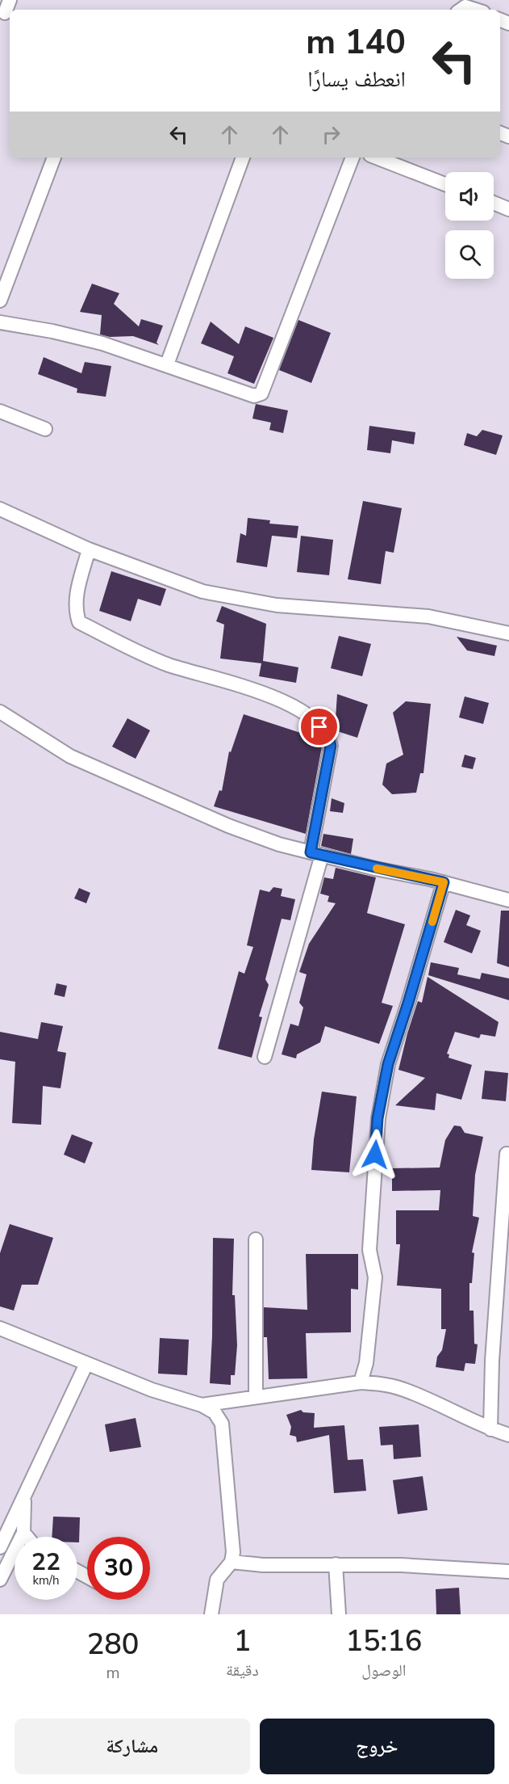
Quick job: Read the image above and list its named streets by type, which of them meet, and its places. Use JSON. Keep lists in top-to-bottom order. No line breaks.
{"page":{"turn":["140 m","انعطف يسارًا"],"speed":"22 km/h","limit":"30","eta":["15:16","الوصول","1","دقيقة","280","m"],"buttons":["خروج","مشاركة"]}}
